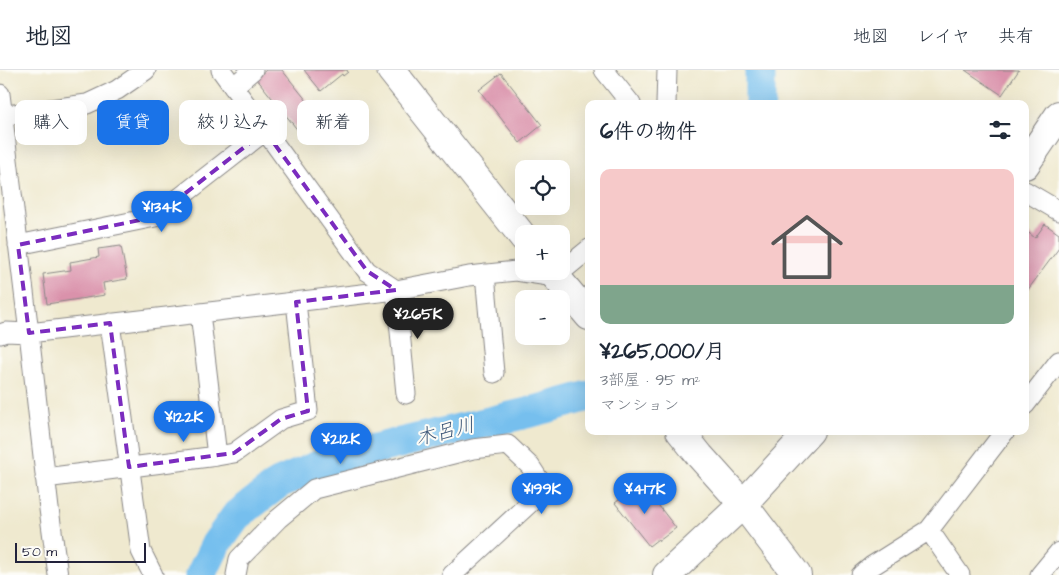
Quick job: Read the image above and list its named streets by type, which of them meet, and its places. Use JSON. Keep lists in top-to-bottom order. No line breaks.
{"water":["木呂川"],"scale_bar":"50 m","page":{"header":"地図","nav":["地図","レイヤ","共有"],"chip":["購入","賃貸","絞り込み","新着"],"heading":"6件の物件","map_buttons":["+","−"],"list":[{"name":"¥265,000/月","note":"3部屋 · 95 m² · マンション"}],"price":["¥134K","¥265K","¥122K","¥212K","¥199K","¥417K"],"scale":"50 m"}}
